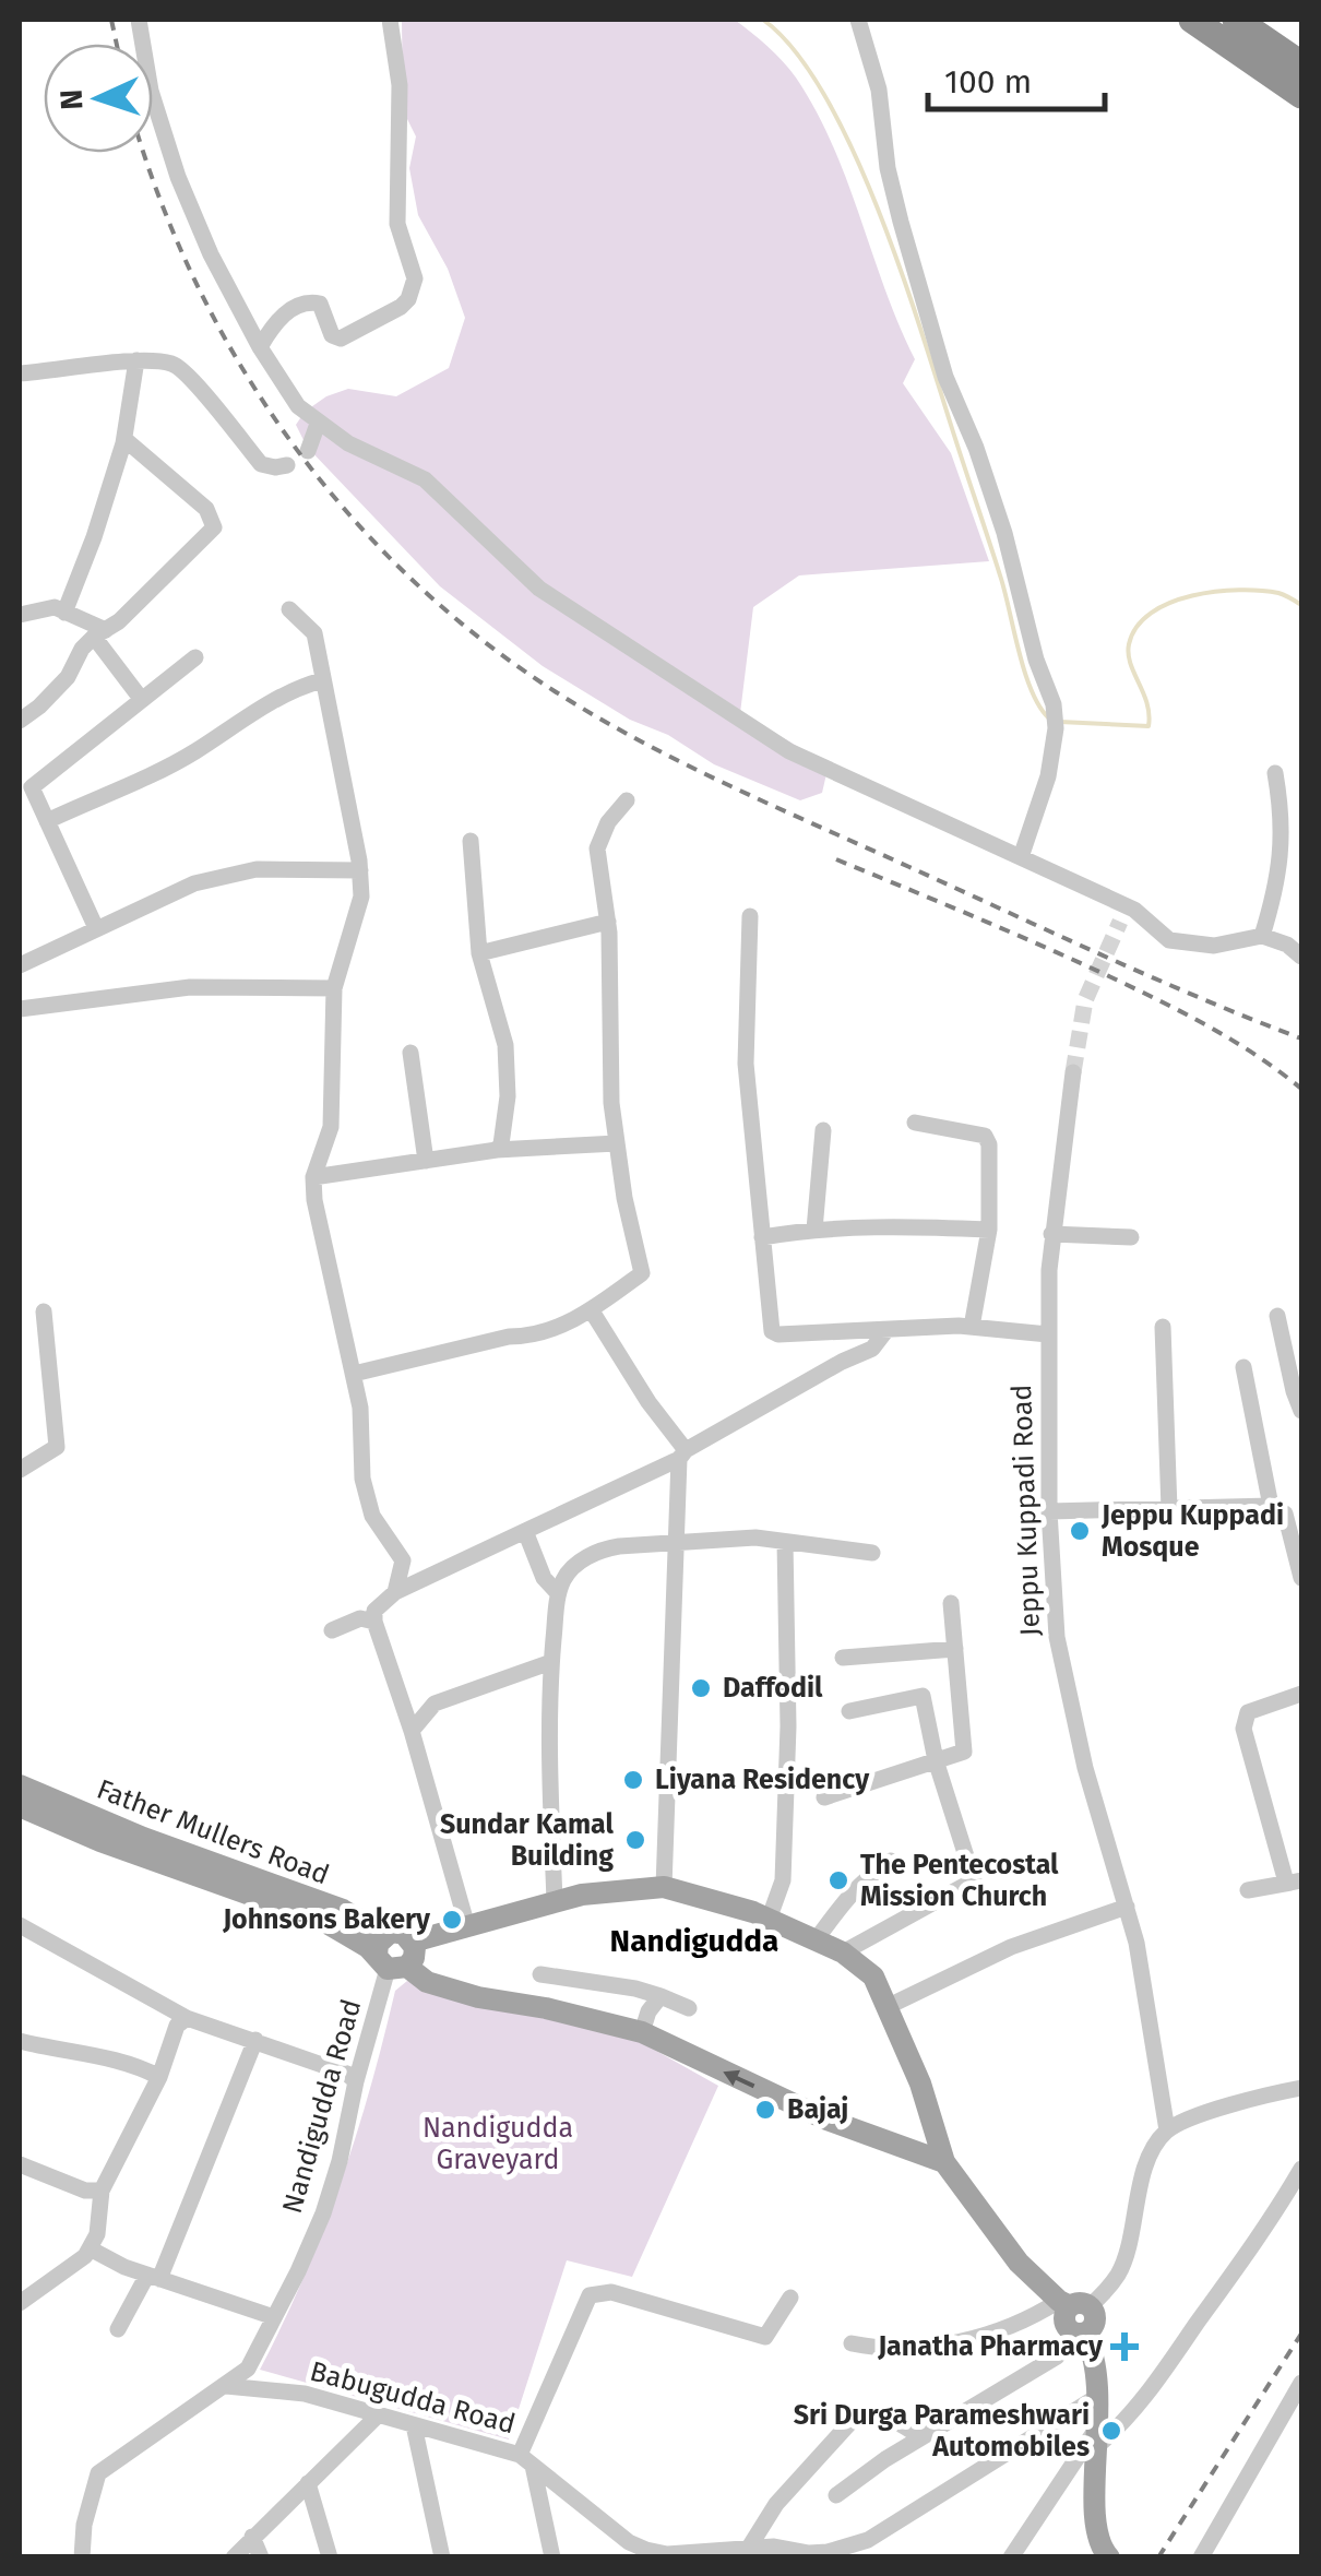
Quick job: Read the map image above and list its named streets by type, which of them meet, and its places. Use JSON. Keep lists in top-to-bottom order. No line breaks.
{"streets":{"main road":["Father Mullers Road"],"street":["Jeppu Kuppadi Road","Nandigudda Road","Babugudda Road"]},"crossings":[["Father Mullers Road","Nandigudda Road"],["Nandigudda Road","Babugudda Road"]],"districts":["Nandigudda"],"parks":["Nandigudda Graveyard"],"places":{"other":["Jeppu Kuppadi Mosque","Daffodil","Liyana Residency","Sundar Kamal Building","The Pentecostal Mission Church","Johnsons Bakery","Bajaj","Sri Durga Parameshwari Automobiles"],"health":["Janatha Pharmacy"]},"scale_bar":"100 m","north":"left"}
